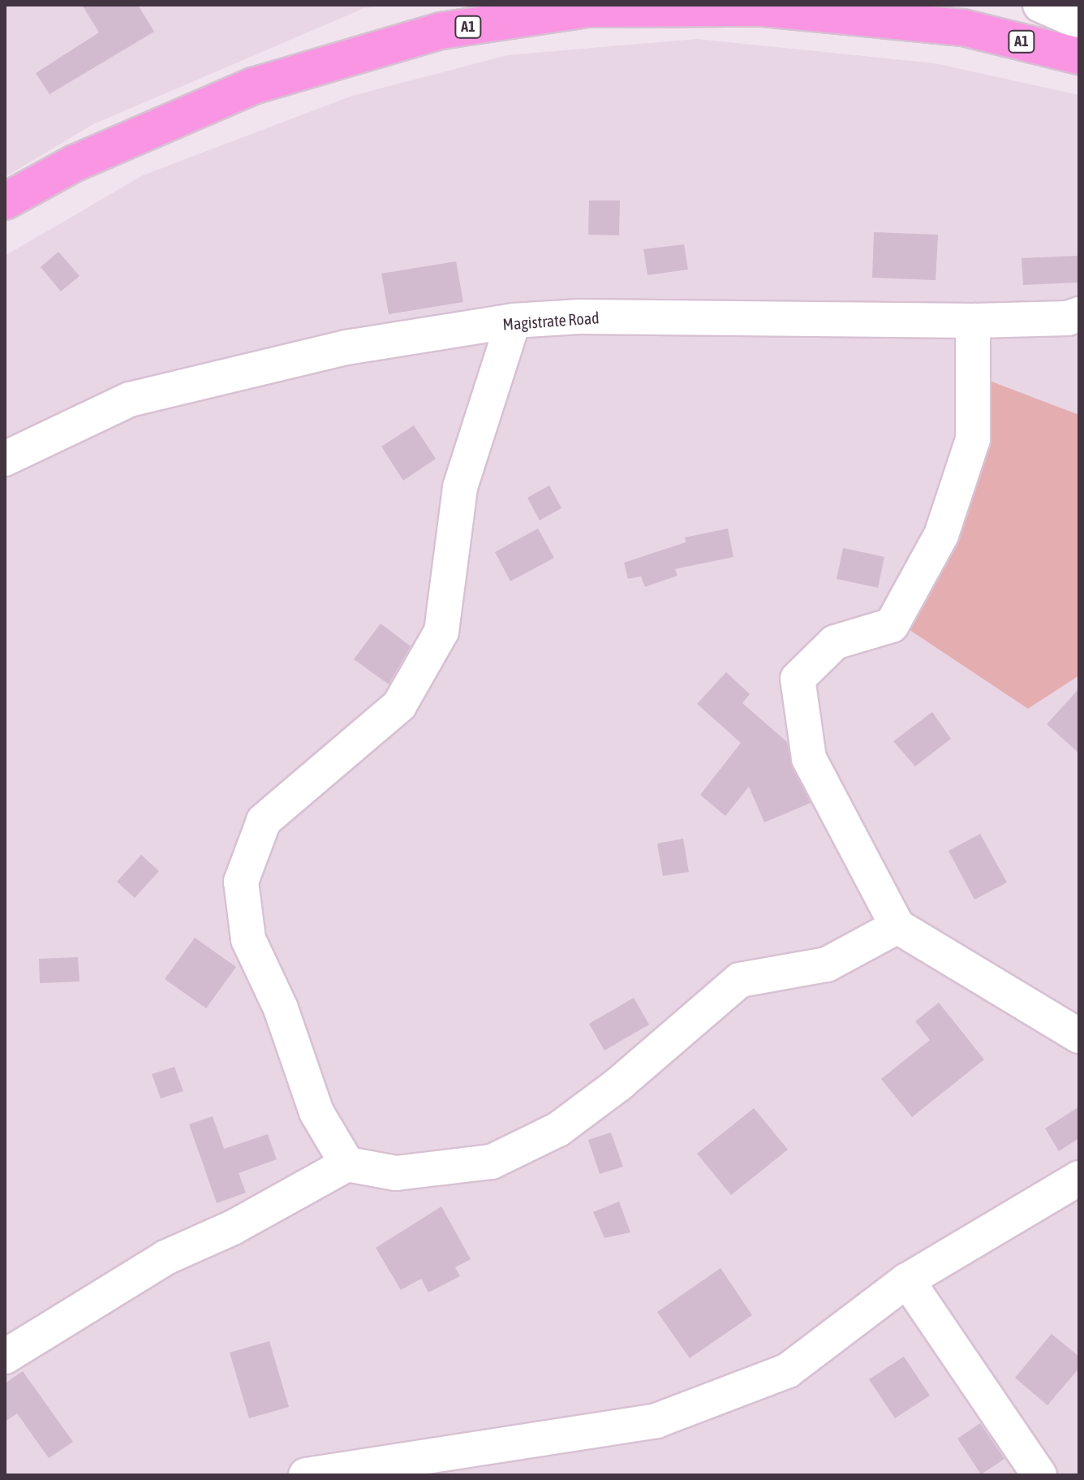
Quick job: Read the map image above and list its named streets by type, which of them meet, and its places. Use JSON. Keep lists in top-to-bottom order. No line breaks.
{"streets":{"main road":["A1"],"street":["Magistrate Road"]}}
